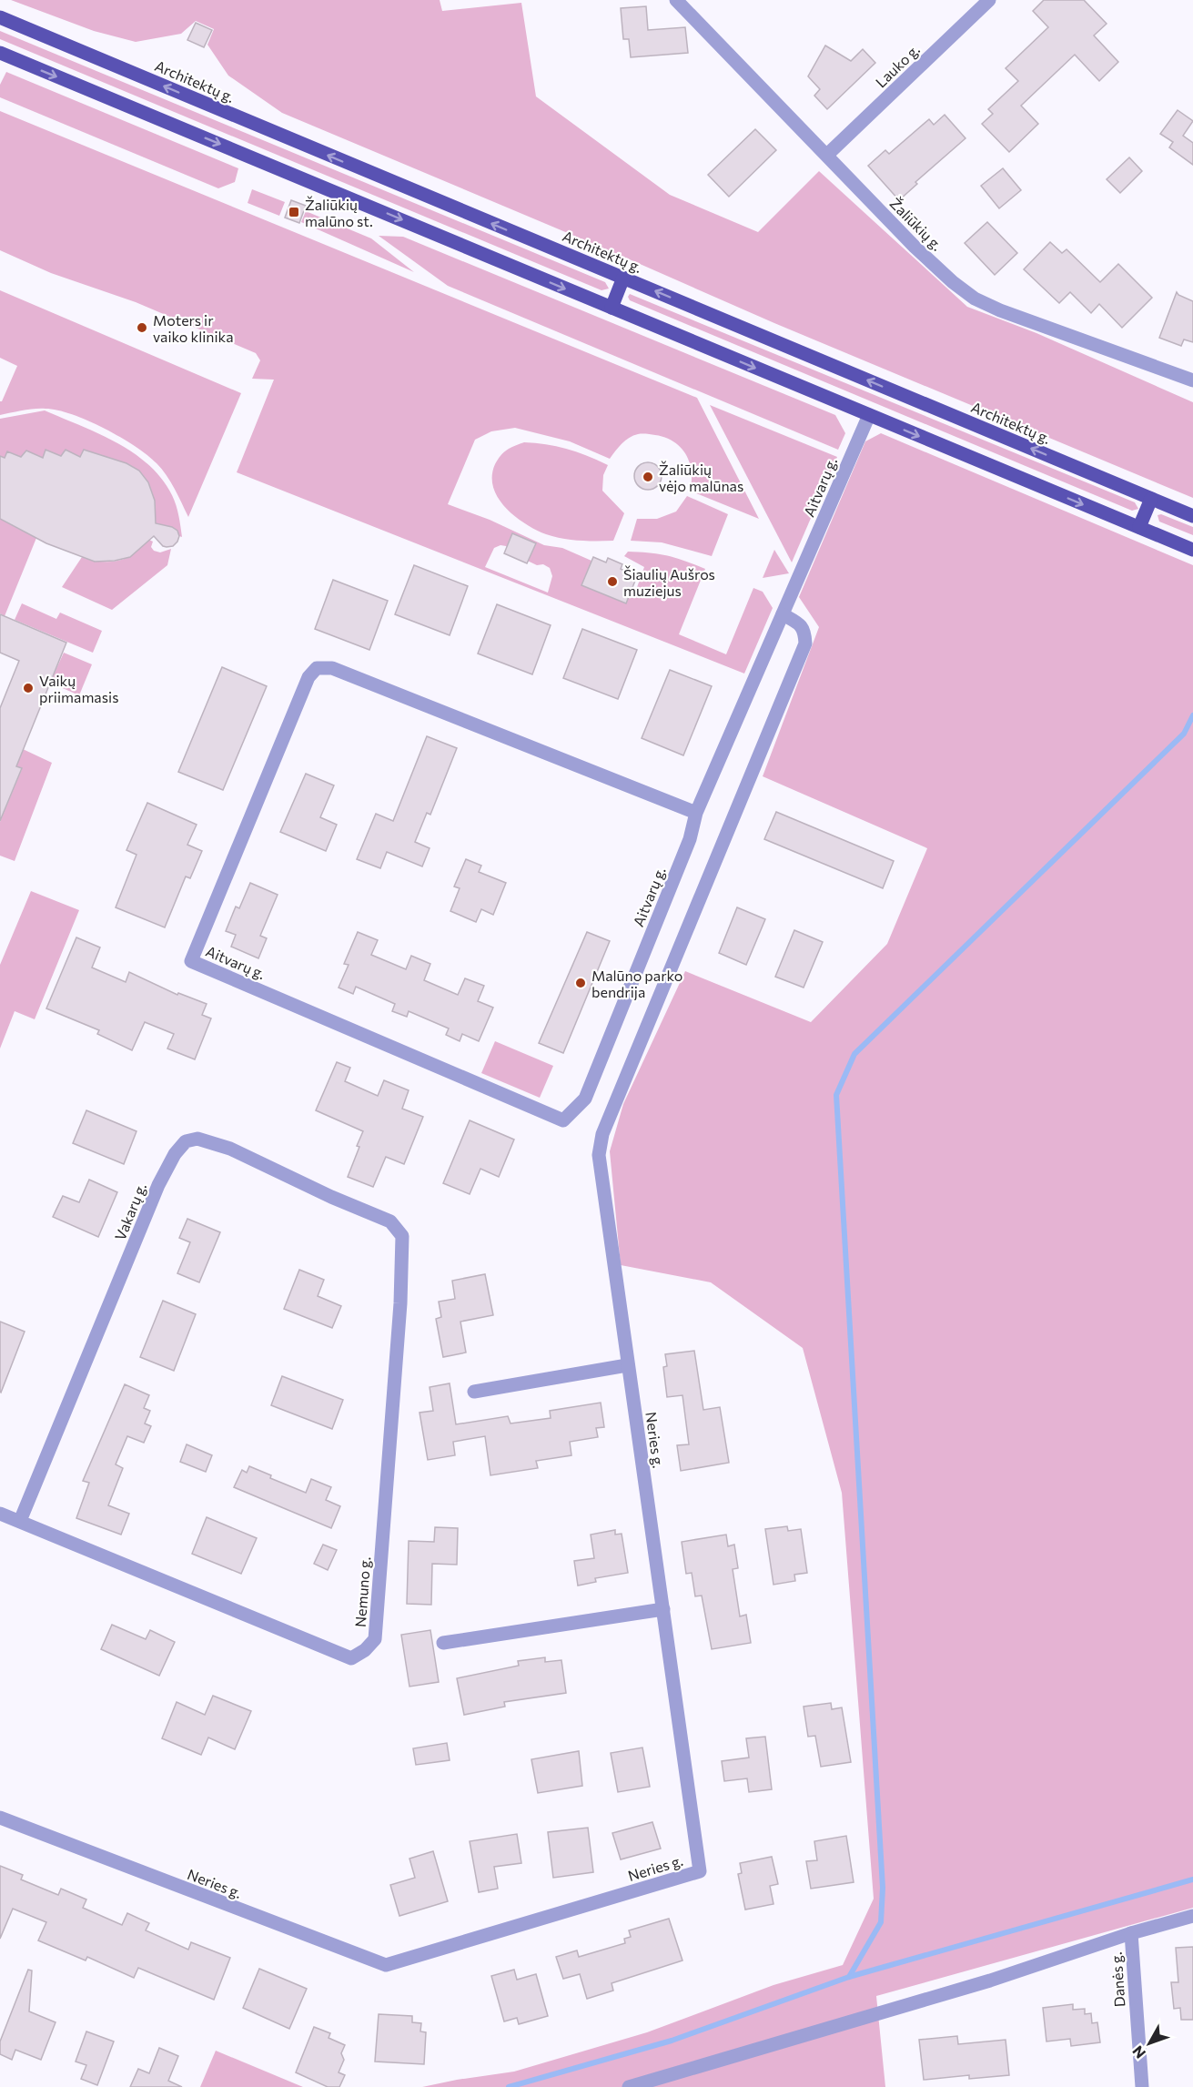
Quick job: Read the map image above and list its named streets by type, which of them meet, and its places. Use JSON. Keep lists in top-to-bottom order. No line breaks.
{"streets":{"main road":["Architektų g."],"street":["Lauko g.","Žaliūkių g.","Aitvarų g.","Vakarų g.","Neries g.","Nemuno g.","Danės g."]},"crossings":[["Lauko g.","Žaliūkių g."],["Aitvarų g.","Neries g."],["Vakarų g.","Nemuno g."]],"places":{"transit":["Žaliūkių malūno st."],"other":["Moters ir vaiko klinika","Žaliūkių vėjo malūnas","Šiaulių Aušros muziejus","Vaikų priimamasis","Malūno parko bendrija"]},"north":"bottom left"}
